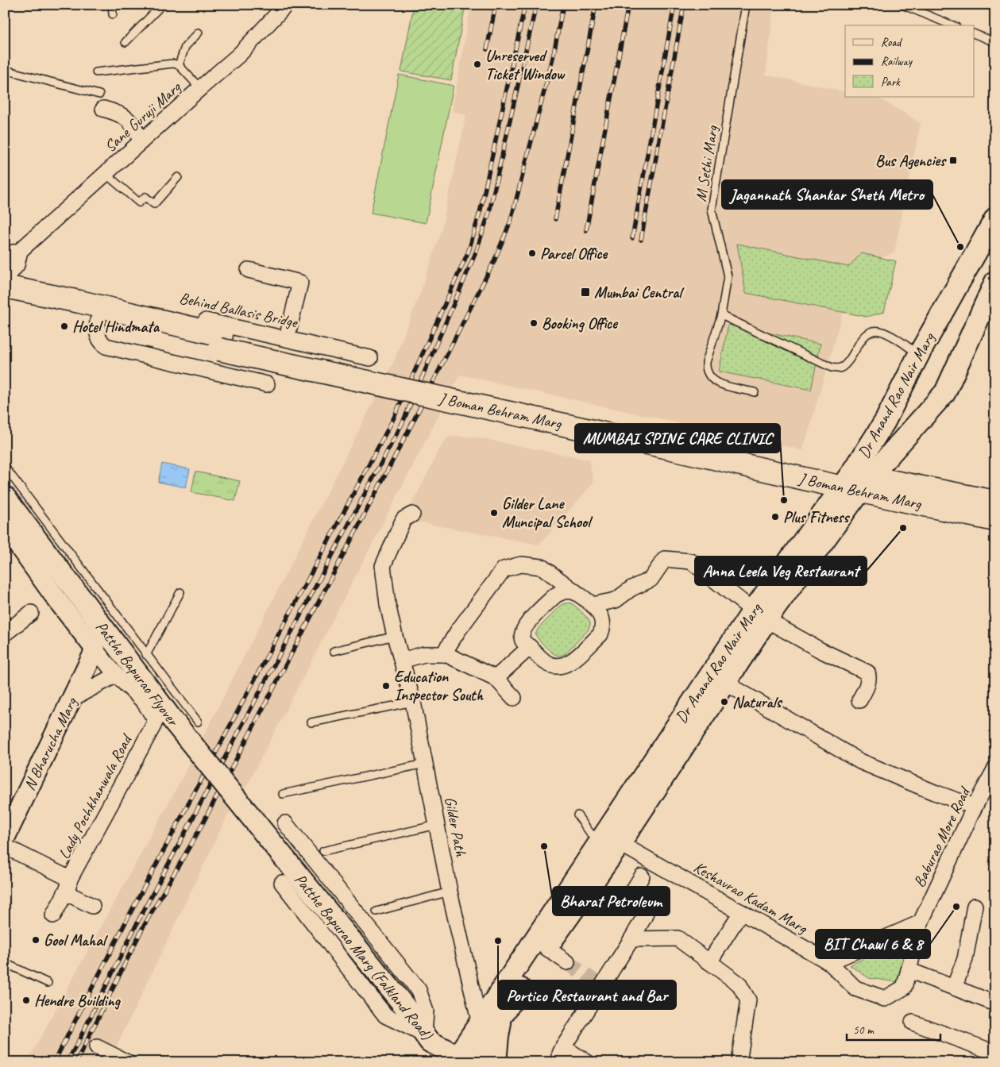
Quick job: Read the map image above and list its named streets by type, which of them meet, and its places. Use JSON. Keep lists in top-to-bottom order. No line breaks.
{"streets":{"main road":["Dr Anand Rao Nair Marg","J Boman Behram Marg","Patthe Bapurao Flyover","Patthe Bapurao Marg (Falkland Road)"],"street":["Sane Guruji Marg","Behind Ballasis Bridge","N Bharucha Marg","Lady Pochkhanwala Road","Gilder Path","Baburao More Road","Keshavrao Kadam Marg"],"lane":["M Sethi Marg"]},"crossings":[["Behind Ballasis Bridge","J Boman Behram Marg"],["Dr Anand Rao Nair Marg","J Boman Behram Marg"],["Dr Anand Rao Nair Marg","Gilder Path"],["Dr Anand Rao Nair Marg","Keshavrao Kadam Marg"],["Dr Anand Rao Nair Marg","Patthe Bapurao Marg (Falkland Road)"],["Patthe Bapurao Flyover","Patthe Bapurao Marg (Falkland Road)"],["N Bharucha Marg","Lady Pochkhanwala Road"],["Baburao More Road","Keshavrao Kadam Marg"]],"places":{"other":["Unreserved Ticket Window","Jagannath Shankar Sheth Metro","Parcel Office","Booking Office","Hotel Hindmata","MUMBAI SPINE CARE CLINIC","Gilder Lane Muncipal School","Plus Fitness","Anna Leela Veg Restaurant","Education Inspector South","Naturals","Bharat Petroleum","BIT Chawl 6 & 8","Gool Mahal","Portico Restaurant and Bar","Hendre Building"],"transit":["Bus Agencies","Mumbai Central"]},"legend":["Road","Railway","Park"],"scale_bar":"50 m"}
